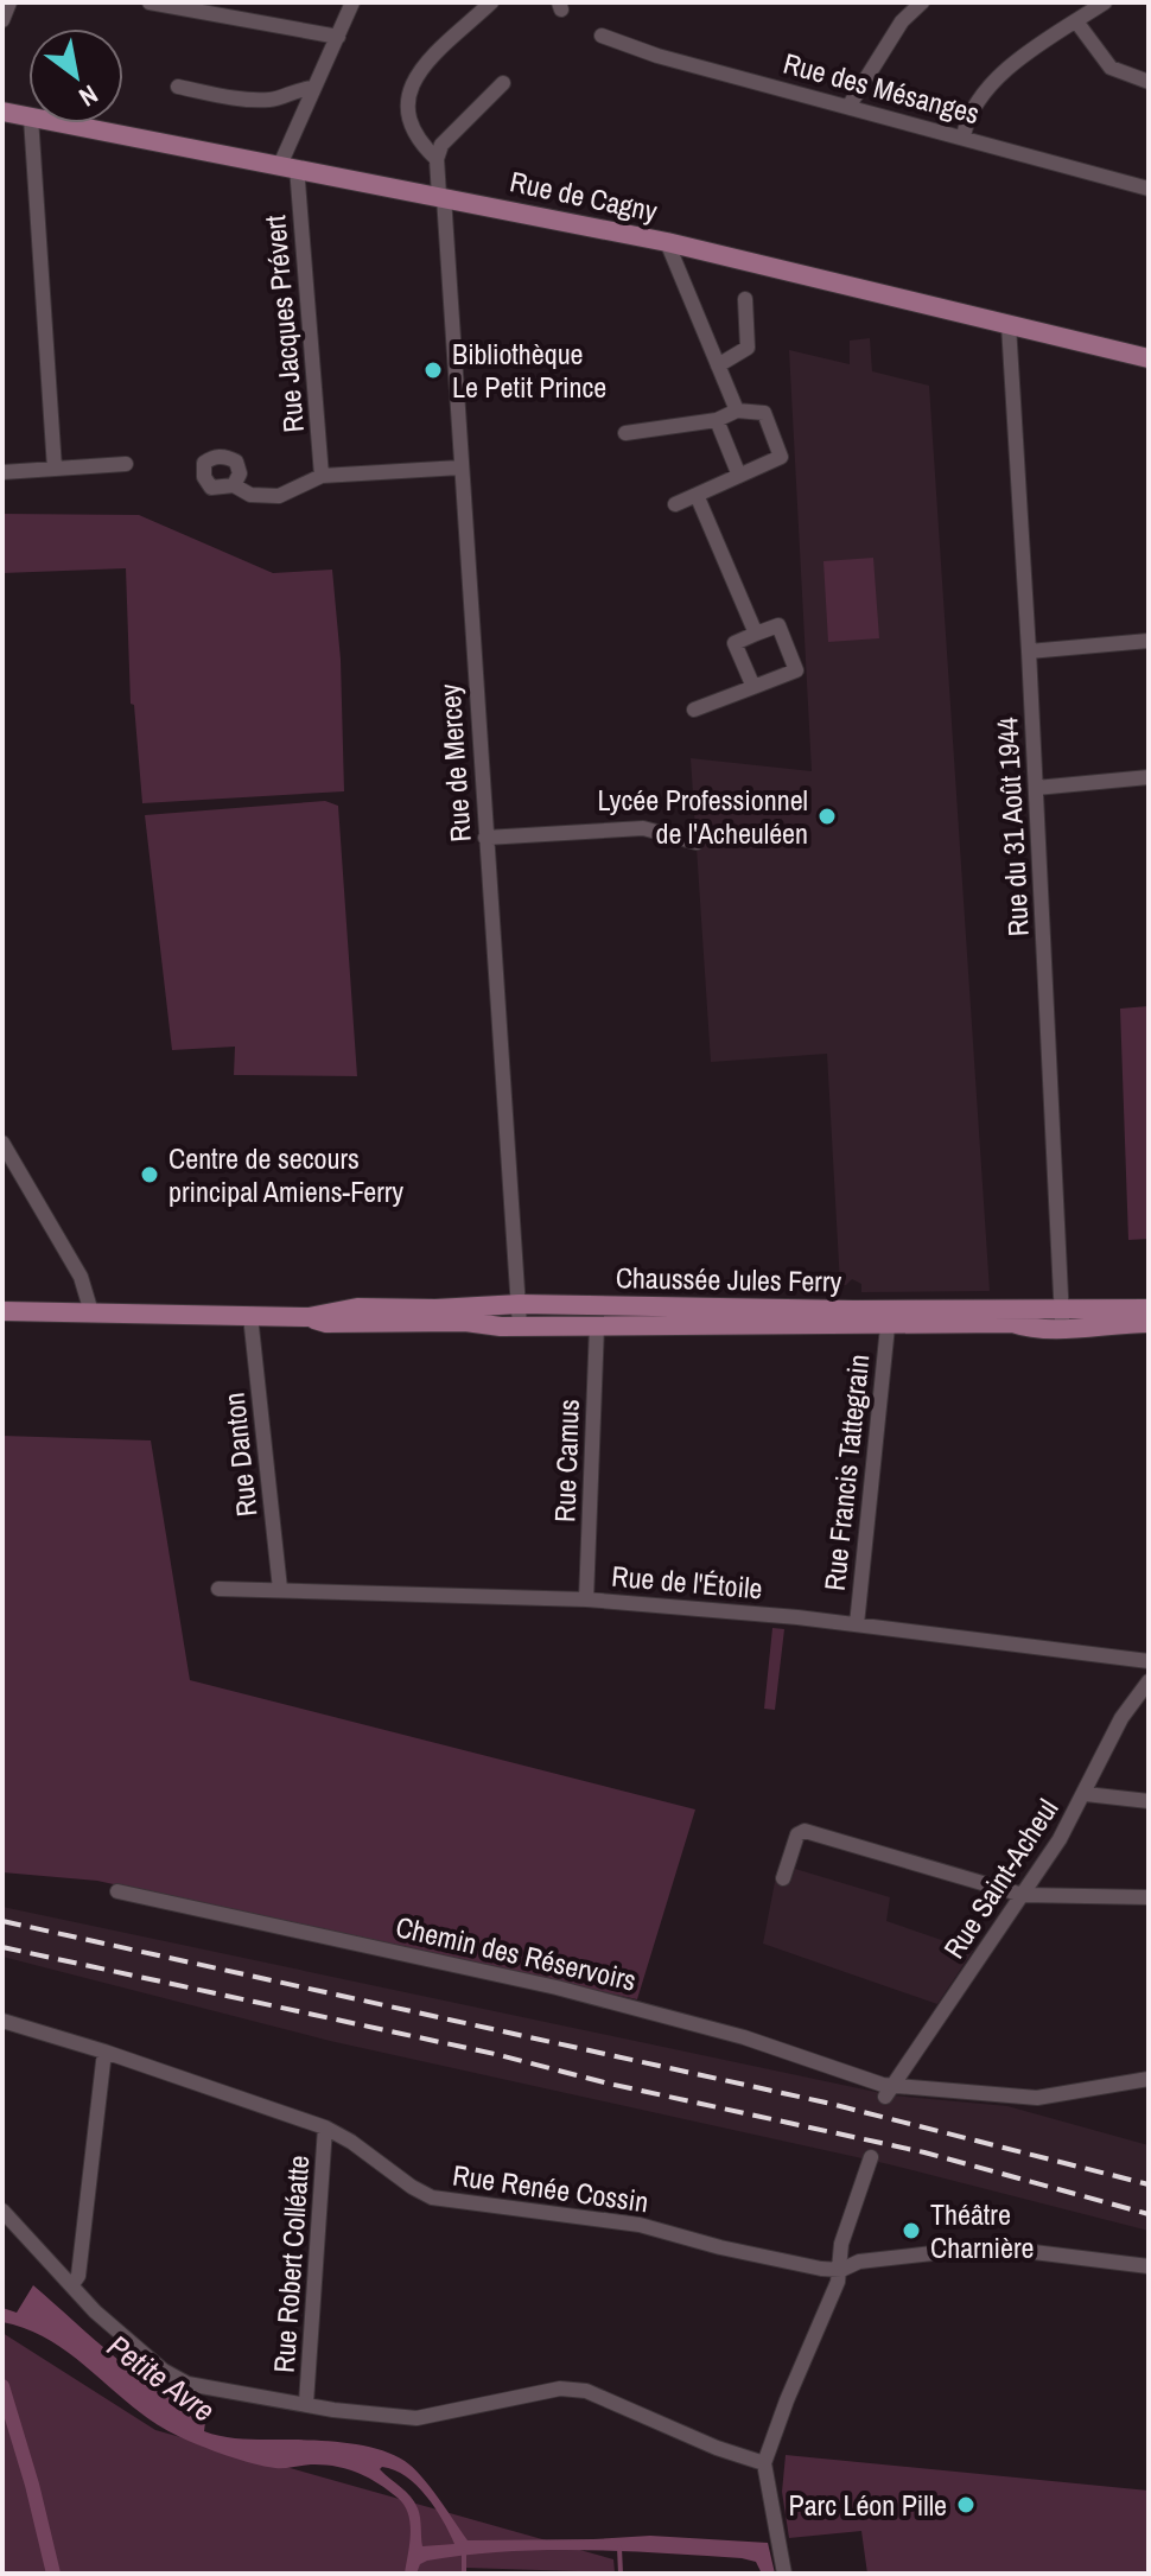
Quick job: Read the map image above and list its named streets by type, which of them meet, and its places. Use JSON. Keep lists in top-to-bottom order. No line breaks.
{"streets":{"main road":["Rue de Cagny","Chaussée Jules Ferry"],"street":["Rue des Mésanges","Rue Jacques Prévert","Rue de Mercey","Rue du 31 Août 1944","Rue Danton","Rue Camus","Rue Francis Tattegrain","Rue de l'Étoile","Rue Saint-Acheul","Chemin des Réservoirs","Rue Renée Cossin","Rue Robert Colléatte"]},"crossings":[["Rue de Cagny","Rue Jacques Prévert"],["Rue de Cagny","Rue de Mercey"],["Rue de Cagny","Rue du 31 Août 1944"],["Rue de Mercey","Chaussée Jules Ferry"],["Rue du 31 Août 1944","Chaussée Jules Ferry"],["Chaussée Jules Ferry","Rue Danton"],["Chaussée Jules Ferry","Rue Camus"],["Chaussée Jules Ferry","Rue Francis Tattegrain"],["Rue Danton","Rue de l'Étoile"],["Rue Camus","Rue de l'Étoile"],["Rue Francis Tattegrain","Rue de l'Étoile"],["Rue Saint-Acheul","Chemin des Réservoirs"],["Rue Renée Cossin","Rue Robert Colléatte"]],"water":["Petite Avre"],"places":["Bibliothèque Le Petit Prince","Lycée Professionnel de l'Acheuléen","Centre de secours principal Amiens-Ferry","Théâtre Charnière","Parc Léon Pille"],"north":"bottom right"}
